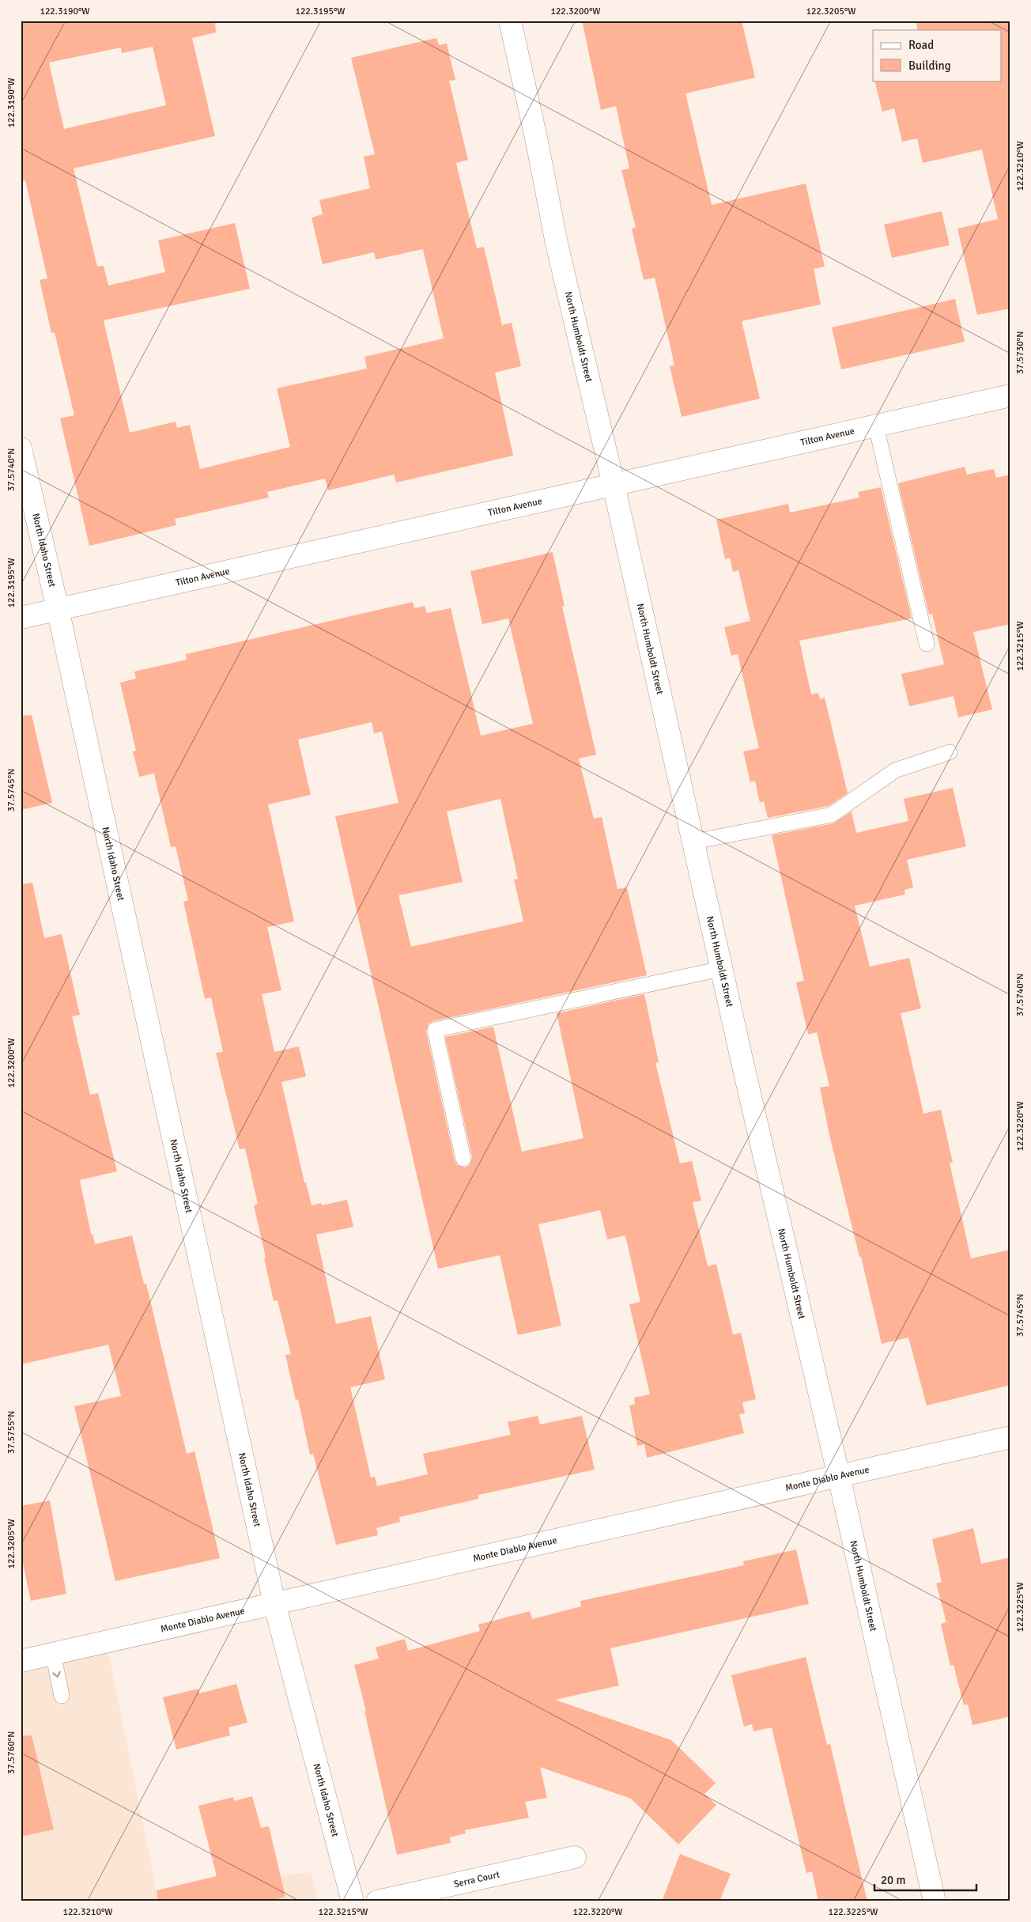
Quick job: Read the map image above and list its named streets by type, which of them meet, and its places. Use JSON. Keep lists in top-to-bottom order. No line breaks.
{"streets":{"street":["North Humboldt Street","Tilton Avenue","North Idaho Street","Monte Diablo Avenue","Serra Court"]},"crossings":[["North Humboldt Street","Tilton Avenue"],["North Humboldt Street","Monte Diablo Avenue"],["Tilton Avenue","North Idaho Street"],["North Idaho Street","Monte Diablo Avenue"]],"legend":["Road","Building"],"scale_bar":"20 m","coordinates":["122.3190°W","122.3195°W","122.3200°W","122.3205°W","122.3210°W","37.5730°N","37.5740°N","122.3215°W","37.5745°N","122.3220°W","37.5755°N","122.3225°W","37.5760°N"]}
